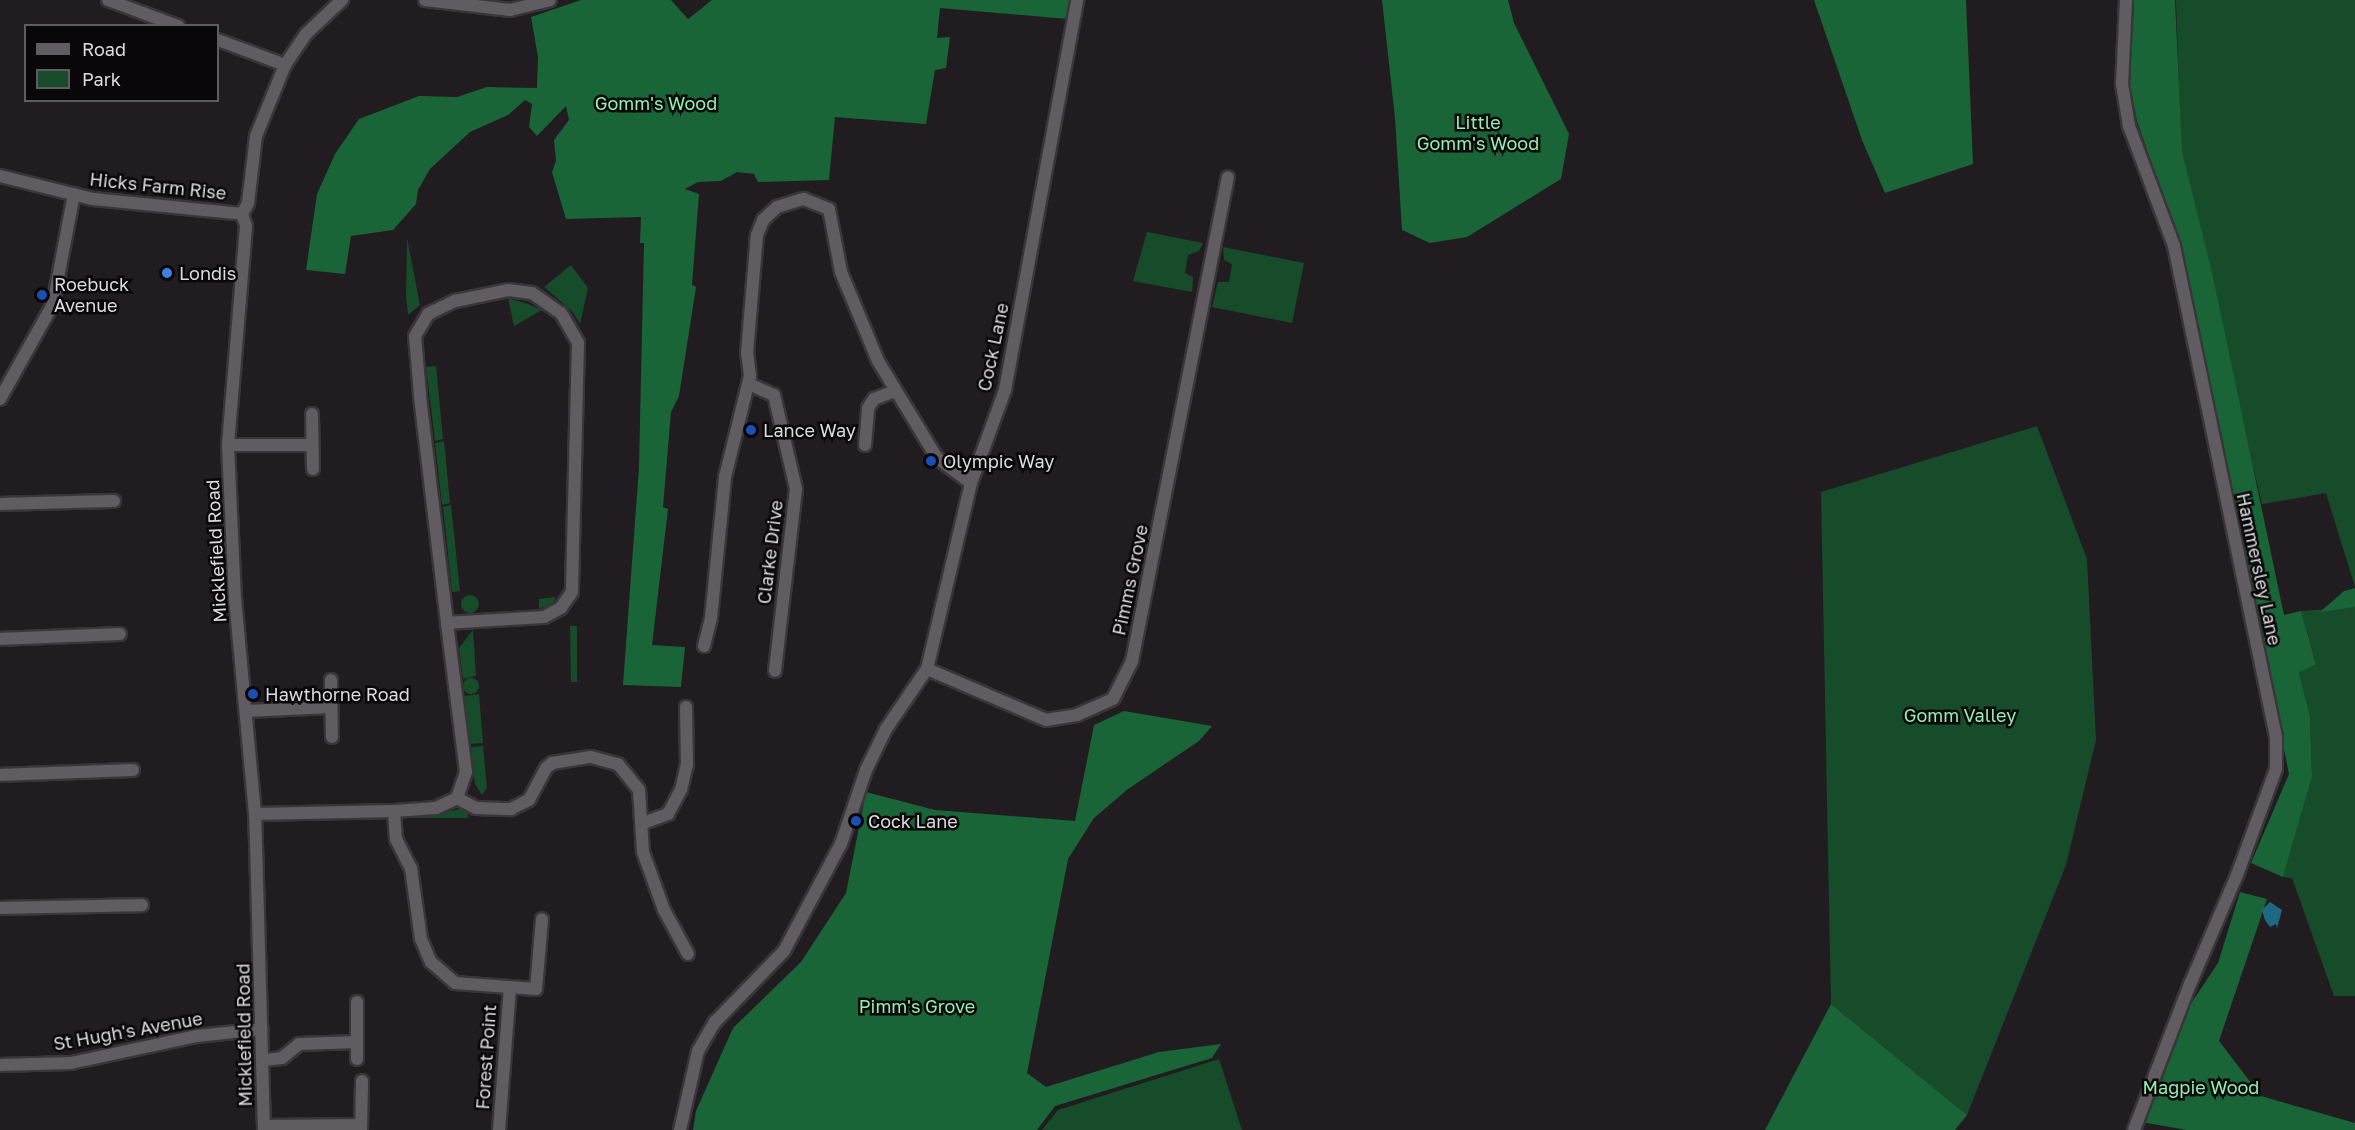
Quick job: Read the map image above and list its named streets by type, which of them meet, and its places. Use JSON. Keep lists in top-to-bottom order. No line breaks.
{"streets":{"street":["Hicks Farm Rise","Cock Lane","Micklefield Road","Clarke Drive","Hammersley Lane","Pimms Grove","St Hugh's Avenue","Forest Point"]},"crossings":[["Hicks Farm Rise","Micklefield Road"],["Cock Lane","Pimms Grove"],["Micklefield Road","St Hugh's Avenue"]],"parks":["Gomm's Wood","Little Gomm's Wood","Gomm Valley","Pimm's Grove","Magpie Wood"],"places":["Londis","Roebuck Avenue","Lance Way","Olympic Way","Hawthorne Road","Cock Lane"],"legend":["Road","Park"]}
